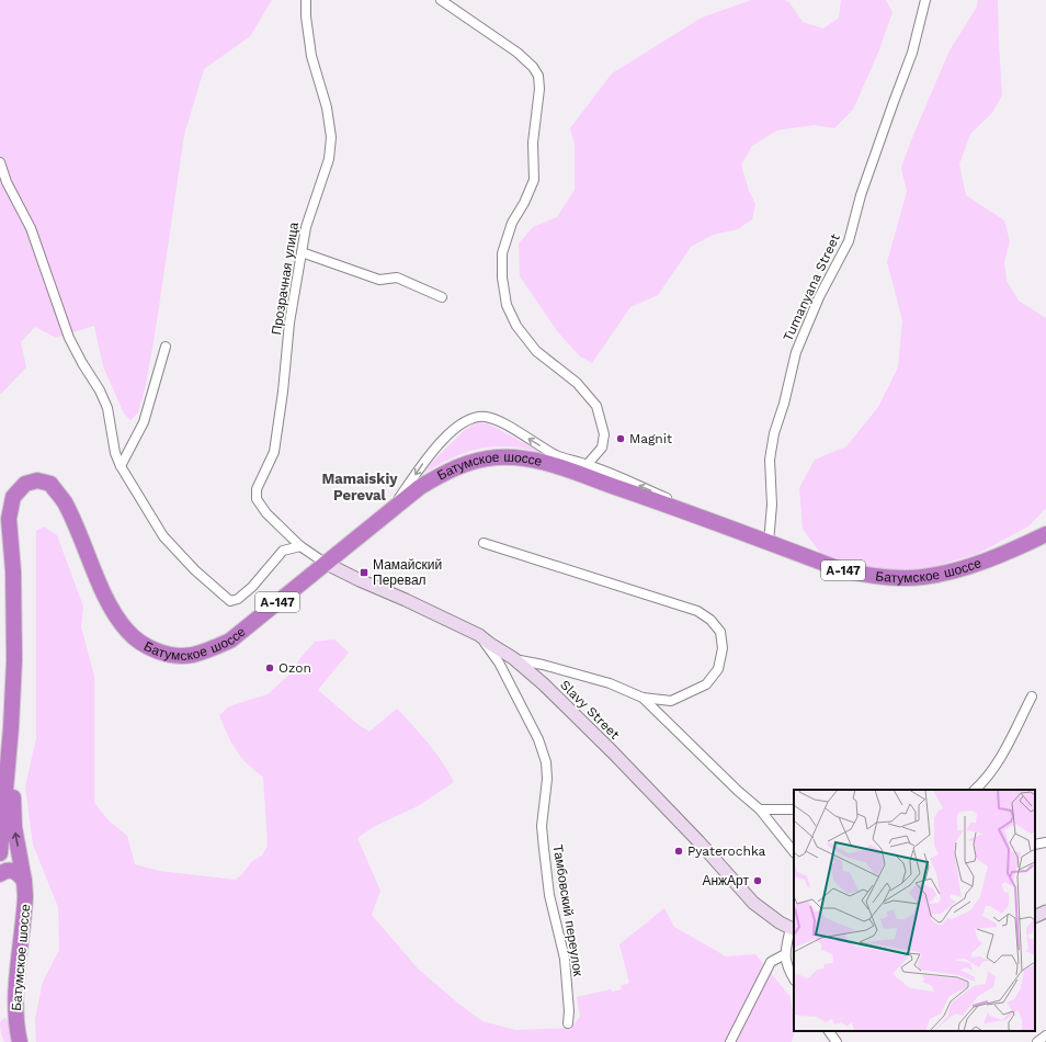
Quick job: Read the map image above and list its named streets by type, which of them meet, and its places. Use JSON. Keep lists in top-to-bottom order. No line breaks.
{"streets":{"highway":["Батумское шоссе","А-147"],"street":["Прозрачная улица","Tumanyana Street","Slavy Street","Тамбовский переулок"]},"crossings":[["Прозрачная улица","Батумское шоссе"],["Прозрачная улица","Slavy Street"],["Tumanyana Street","Батумское шоссе"],["Батумское шоссе","А-147"],["Батумское шоссе","Slavy Street"],["Slavy Street","Тамбовский переулок"]],"districts":["Mamaiskiy Pereval"],"places":{"other":["Magnit","Ozon","Pyaterochka","АнжАрт"],"transit":["Мамайский Перевал"]}}
